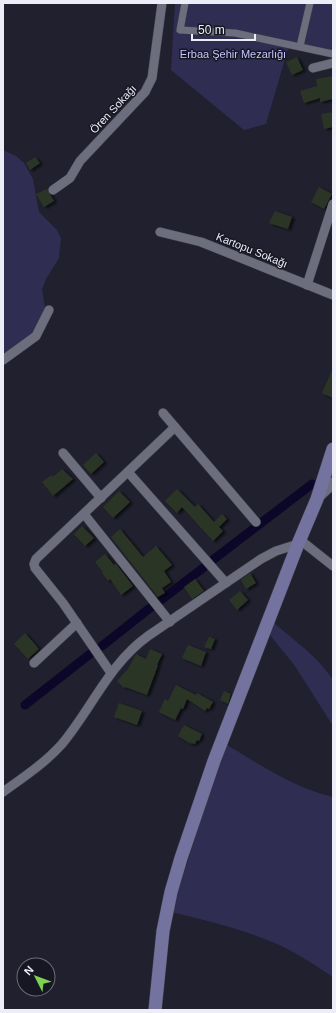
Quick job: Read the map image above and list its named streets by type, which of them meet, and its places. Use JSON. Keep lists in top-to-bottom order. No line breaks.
{"streets":{"street":["Ören Sokağı","Kartopu Sokağı"]},"parks":["Erbaa Şehir Mezarlığı"],"scale_bar":"50 m","north":"top left"}
